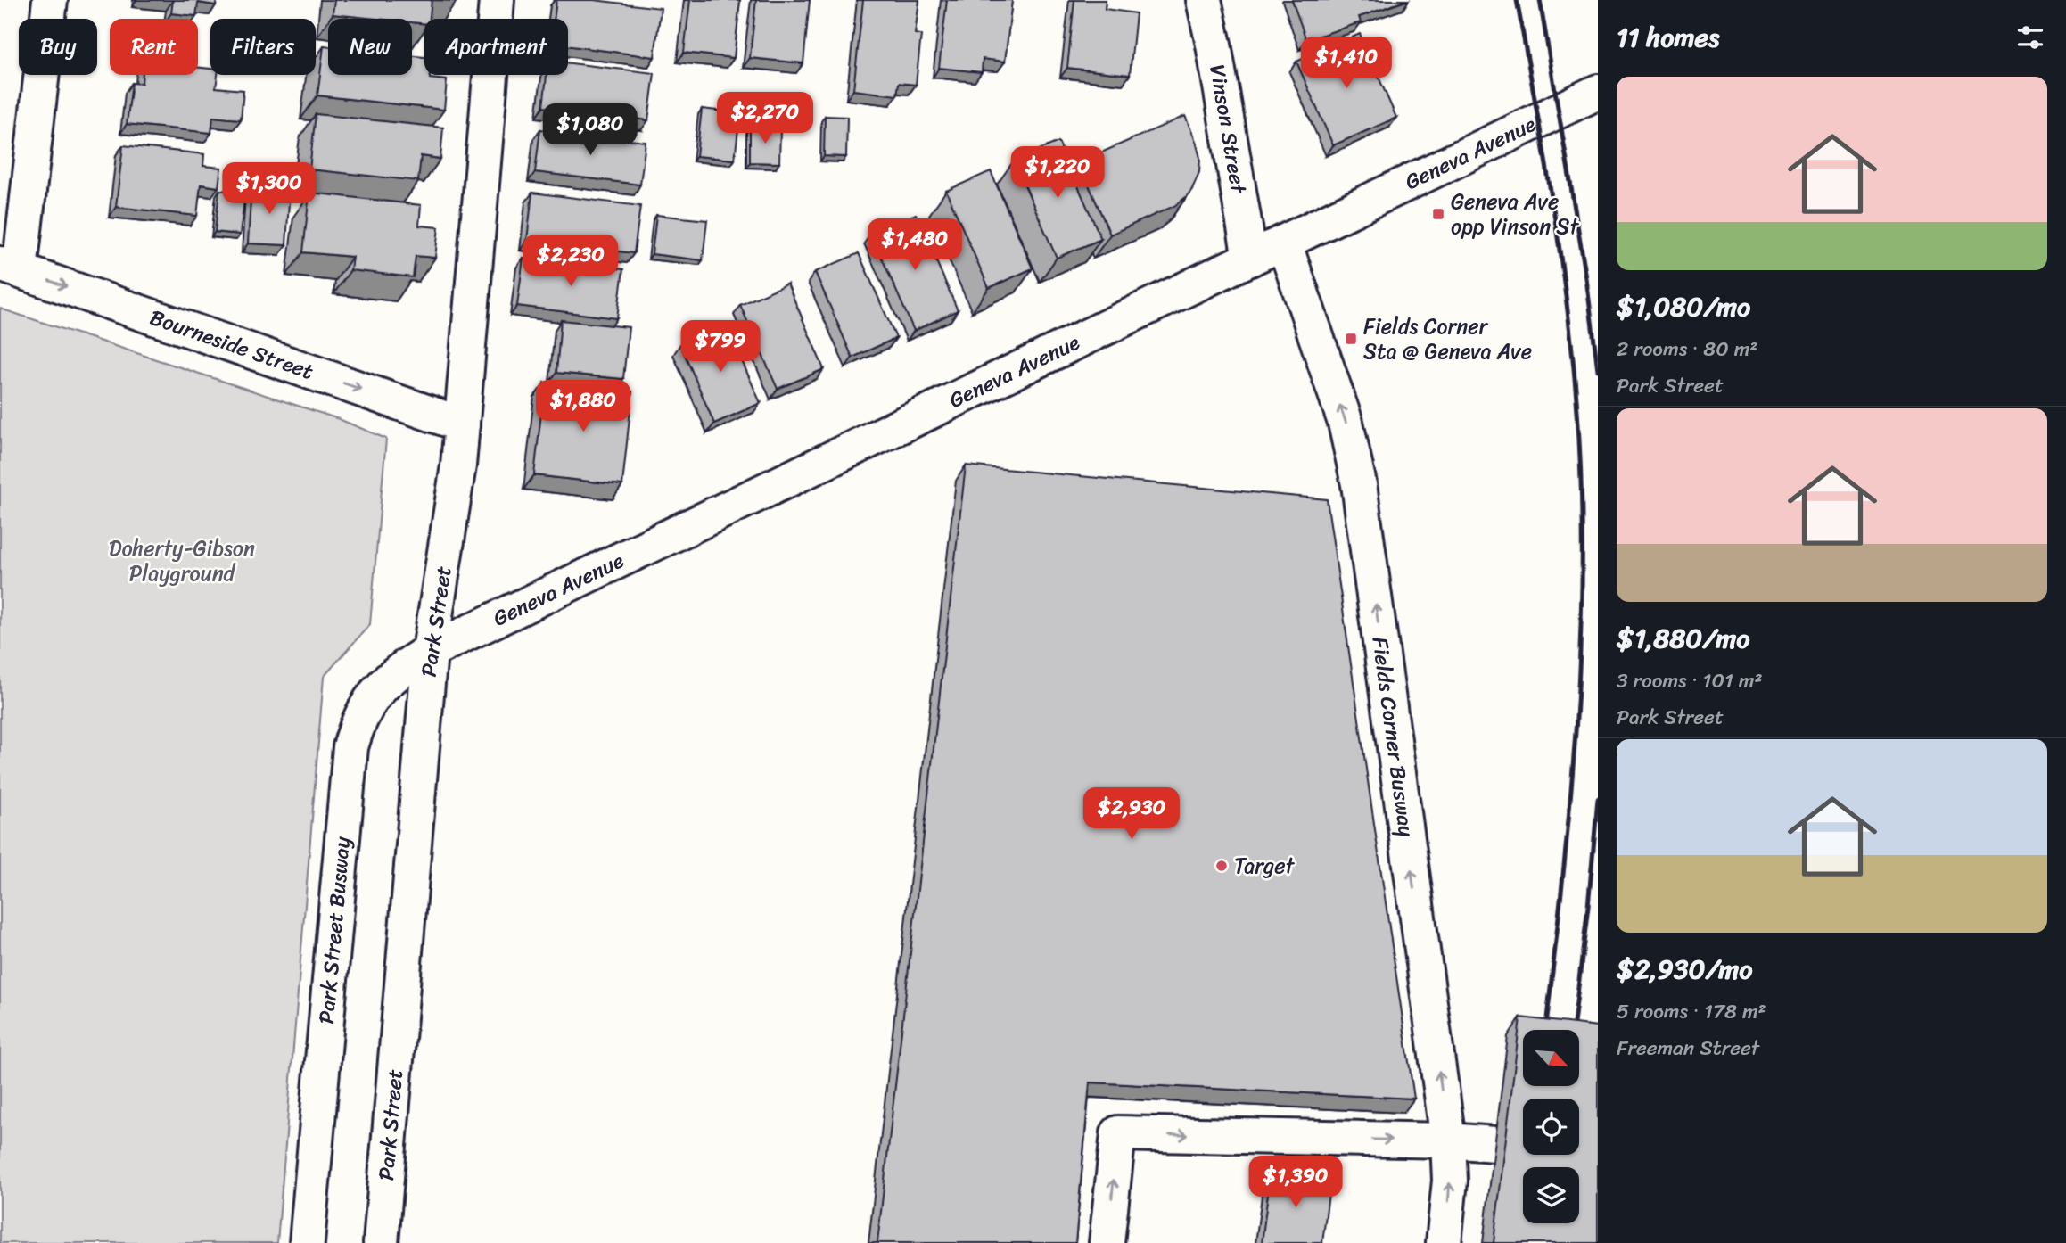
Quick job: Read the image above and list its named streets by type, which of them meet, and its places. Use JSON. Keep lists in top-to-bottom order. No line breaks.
{"streets":{"street":["Vinson Street","Geneva Avenue","Bourneside Street","Park Street","Fields Corner Busway","Park Street Busway"]},"crossings":[["Vinson Street","Geneva Avenue"],["Geneva Avenue","Park Street"],["Geneva Avenue","Fields Corner Busway"],["Geneva Avenue","Park Street Busway"],["Bourneside Street","Park Street"],["Park Street","Park Street Busway"]],"one_way":["Bourneside Street","Fields Corner Busway"],"parks":["Doherty-Gibson Playground"],"places":{"transit":["Geneva Ave opp Vinson St","Fields Corner Sta @ Geneva Ave"],"other":["Target"]},"north":"bottom right","page":{"heading":"11 homes","chip":["Buy","Rent","Filters","New","Apartment"],"price":["$1,410","$2,270","$1,080","$1,220","$1,300","$1,480","$2,230","$799","$1,880","$2,930","$1,390"],"list":[{"name":"$1,080/mo","note":"2 rooms · 80 m² · Park Street"},{"name":"$1,880/mo","note":"3 rooms · 101 m² · Park Street"},{"name":"$2,930/mo","note":"5 rooms · 178 m² · Freeman Street"}]}}
